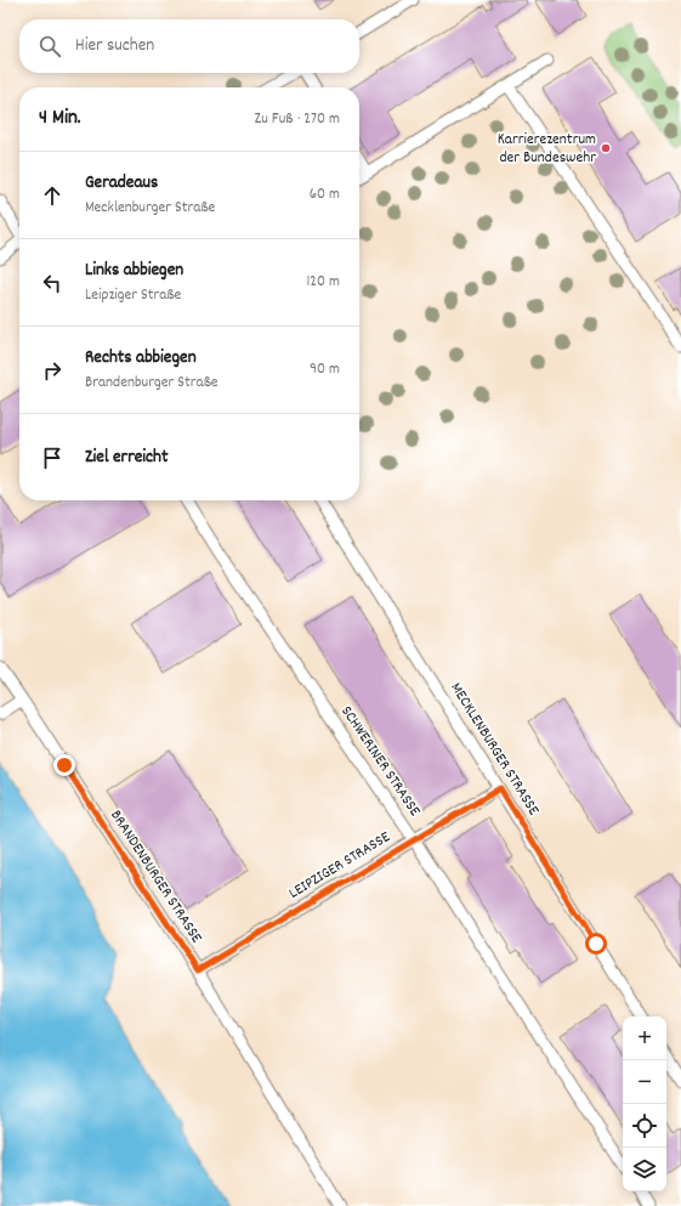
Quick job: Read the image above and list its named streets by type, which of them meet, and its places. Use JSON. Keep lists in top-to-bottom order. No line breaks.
{"streets":{"lane":["MECKLENBURGER STRASSE","SCHWERINER STRASSE","LEIPZIGER STRASSE","BRANDENBURGER STRASSE"]},"crossings":[["MECKLENBURGER STRASSE","LEIPZIGER STRASSE"],["SCHWERINER STRASSE","LEIPZIGER STRASSE"],["LEIPZIGER STRASSE","BRANDENBURGER STRASSE"]],"places":["Karrierezentrum der Bundeswehr"],"page":{"search":"Hier suchen","heading":["4 Min.","Zu Fuß · 270 m"],"list":[["Geradeaus","Mecklenburger Straße","60 m"],["Links abbiegen","Leipziger Straße","120 m"],["Rechts abbiegen","Brandenburger Straße","90 m"],"Ziel erreicht"],"map_buttons":["+","−"]}}
